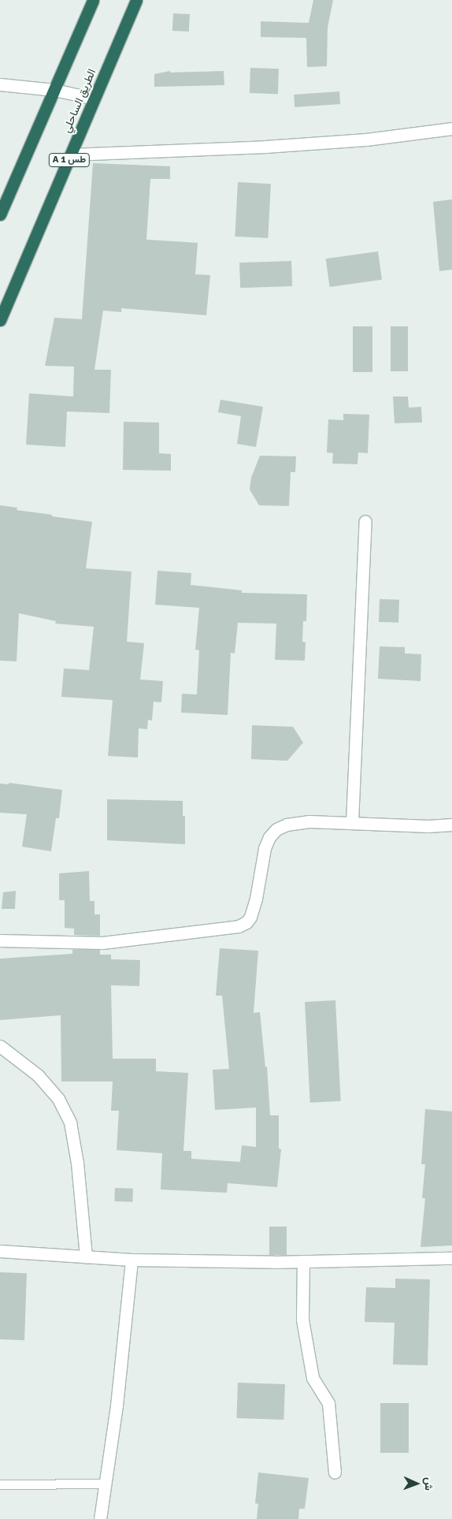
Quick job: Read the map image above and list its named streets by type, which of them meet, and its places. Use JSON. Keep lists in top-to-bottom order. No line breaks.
{"streets":{"highway":["الطريق الساحلي","A 1 طس"]},"north":"right"}
